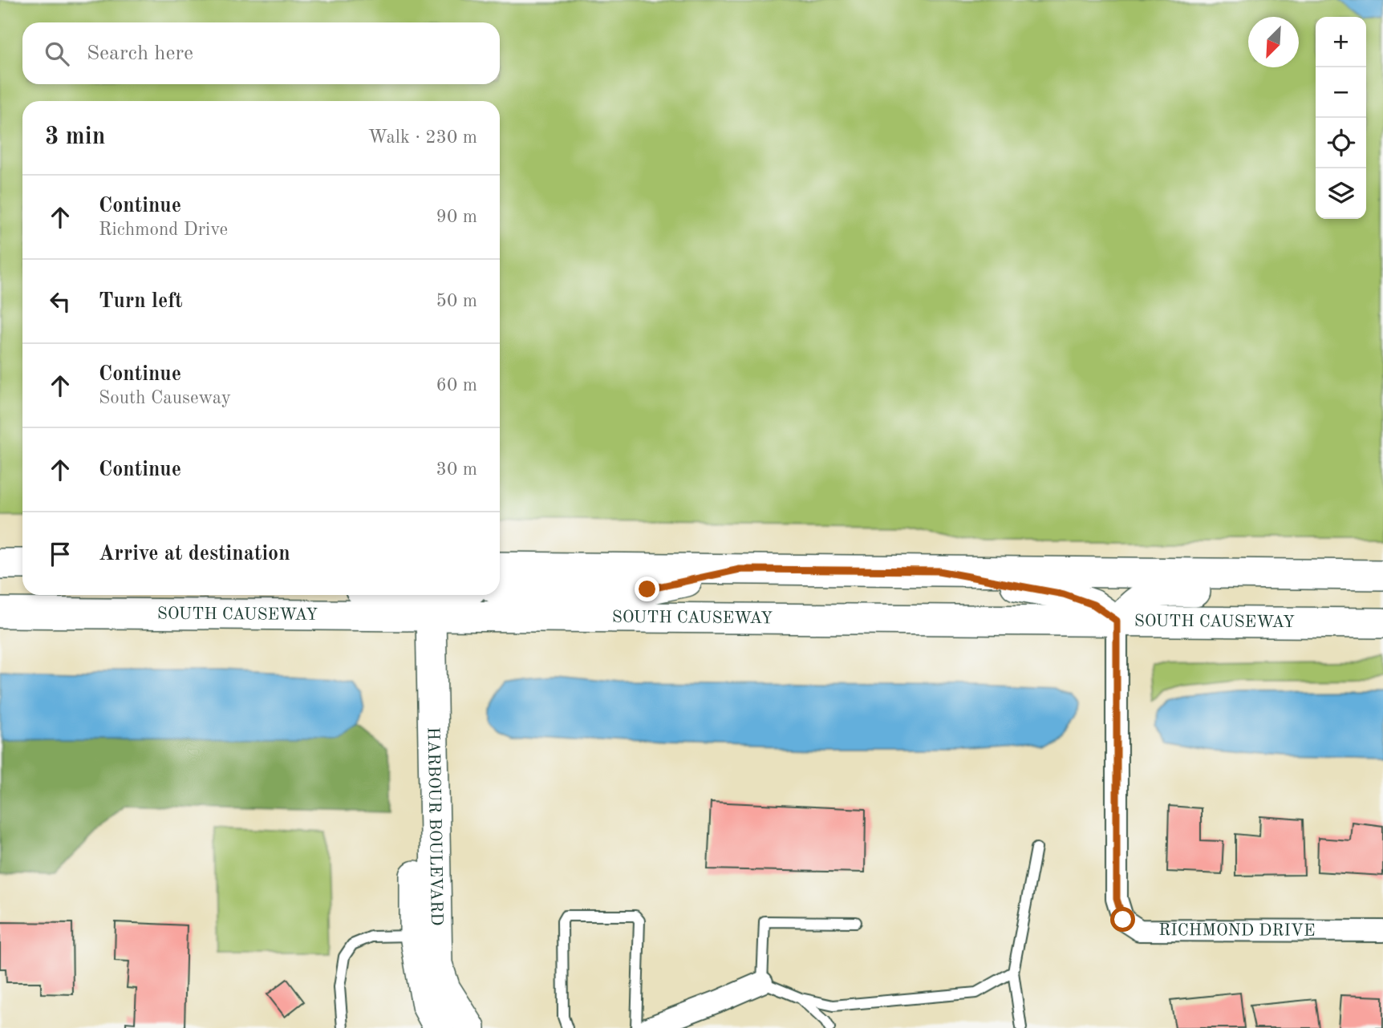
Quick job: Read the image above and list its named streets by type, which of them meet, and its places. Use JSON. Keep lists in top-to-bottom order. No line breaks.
{"streets":{"main road":["SOUTH CAUSEWAY","HARBOUR BOULEVARD"],"street":["RICHMOND DRIVE"]},"crossings":[["SOUTH CAUSEWAY","HARBOUR BOULEVARD"],["SOUTH CAUSEWAY","RICHMOND DRIVE"]],"north":"bottom left","page":{"map_buttons":["+","−"],"search":"Search here","heading":["3 min","Walk · 230 m"],"list":[["Continue","Richmond Drive","90 m"],["Turn left","50 m"],["Continue","South Causeway","60 m"],["Continue","30 m"],"Arrive at destination"]}}
